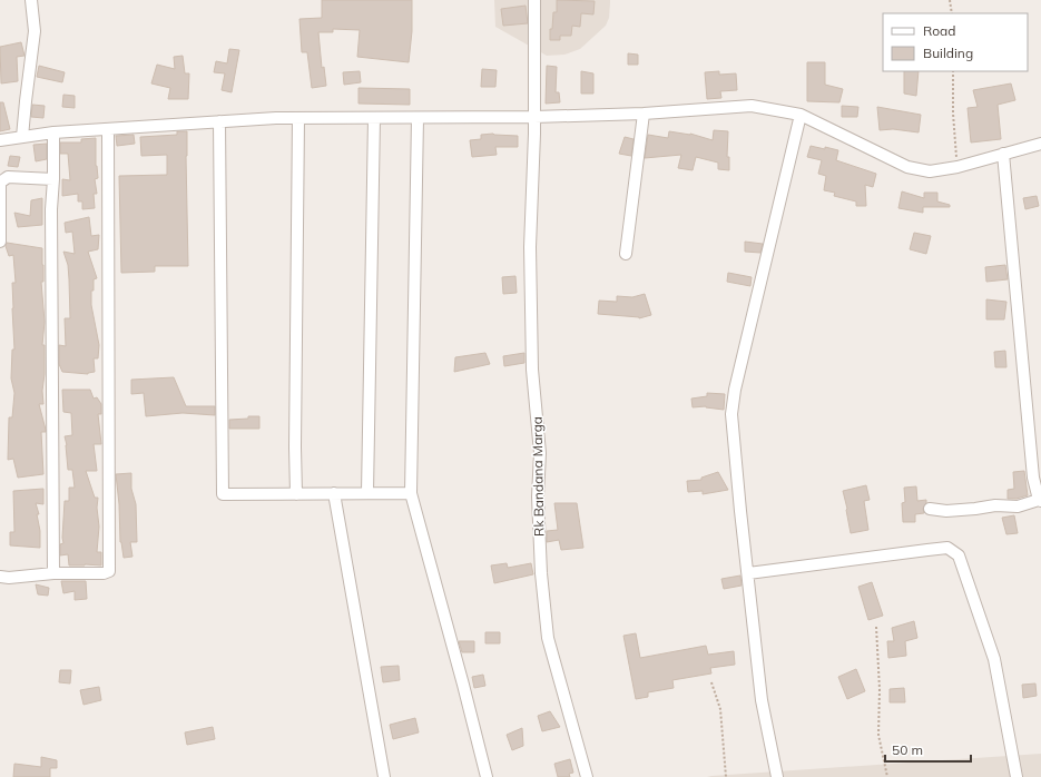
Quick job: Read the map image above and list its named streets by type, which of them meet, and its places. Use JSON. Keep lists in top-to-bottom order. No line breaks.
{"streets":{"street":["Rk Bandana Marga"]},"legend":["Road","Building"],"scale_bar":"50 m"}
